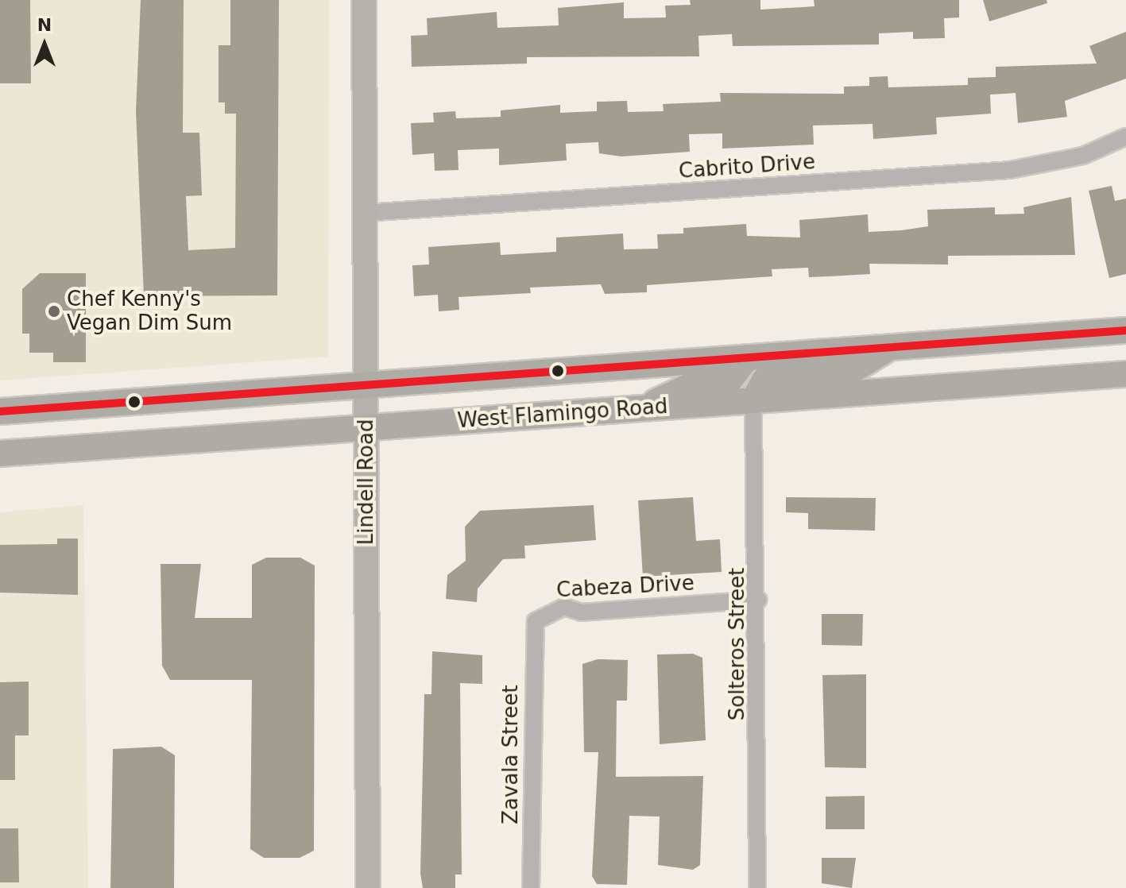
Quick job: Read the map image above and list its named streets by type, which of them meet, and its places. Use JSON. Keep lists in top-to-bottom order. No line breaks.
{"streets":{"main road":["West Flamingo Road"],"street":["Cabrito Drive","Lindell Road","Cabeza Drive","Solteros Street","Zavala Street"]},"crossings":[["Cabrito Drive","Lindell Road"],["West Flamingo Road","Lindell Road"],["West Flamingo Road","Solteros Street"],["Cabeza Drive","Solteros Street"],["Cabeza Drive","Zavala Street"]],"places":["Chef Kenny's Vegan Dim Sum"],"north":"top"}
